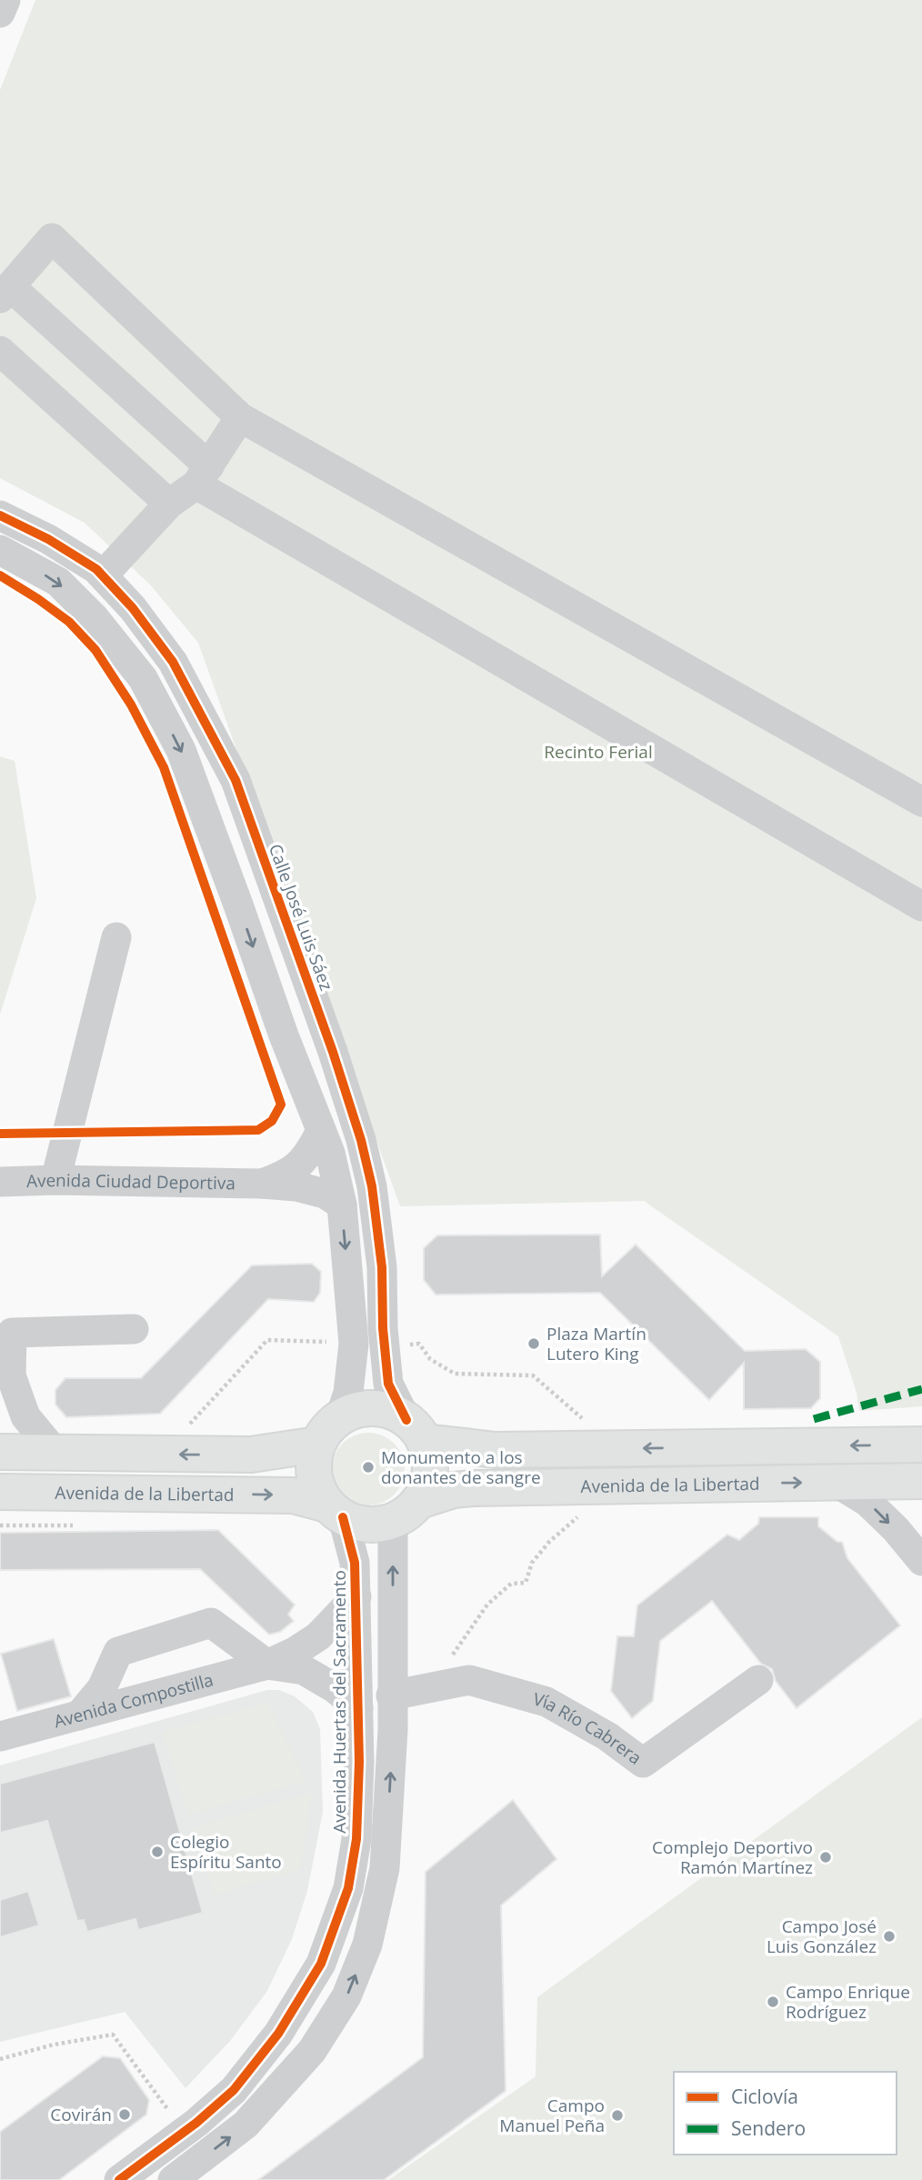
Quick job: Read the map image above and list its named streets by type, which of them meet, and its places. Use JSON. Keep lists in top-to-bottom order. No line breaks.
{"streets":{"main road":["Avenida de la Libertad"],"street":["Calle José Luis Sáez","Avenida Ciudad Deportiva","Avenida Compostilla","Avenida Huertas del Sacramento","Vía Río Cabrera"]},"crossings":[["Calle José Luis Sáez","Avenida de la Libertad"],["Calle José Luis Sáez","Avenida Huertas del Sacramento"],["Avenida de la Libertad","Avenida Huertas del Sacramento"],["Avenida Compostilla","Avenida Huertas del Sacramento"]],"parks":["Recinto Ferial"],"places":["Plaza Martín Lutero King","Monumento a los donantes de sangre","Colegio Espíritu Santo","Complejo Deportivo Ramón Martínez","Campo José Luis González","Campo Enrique Rodríguez","Covirán","Campo Manuel Peña"],"legend":["Ciclovía","Sendero"]}
